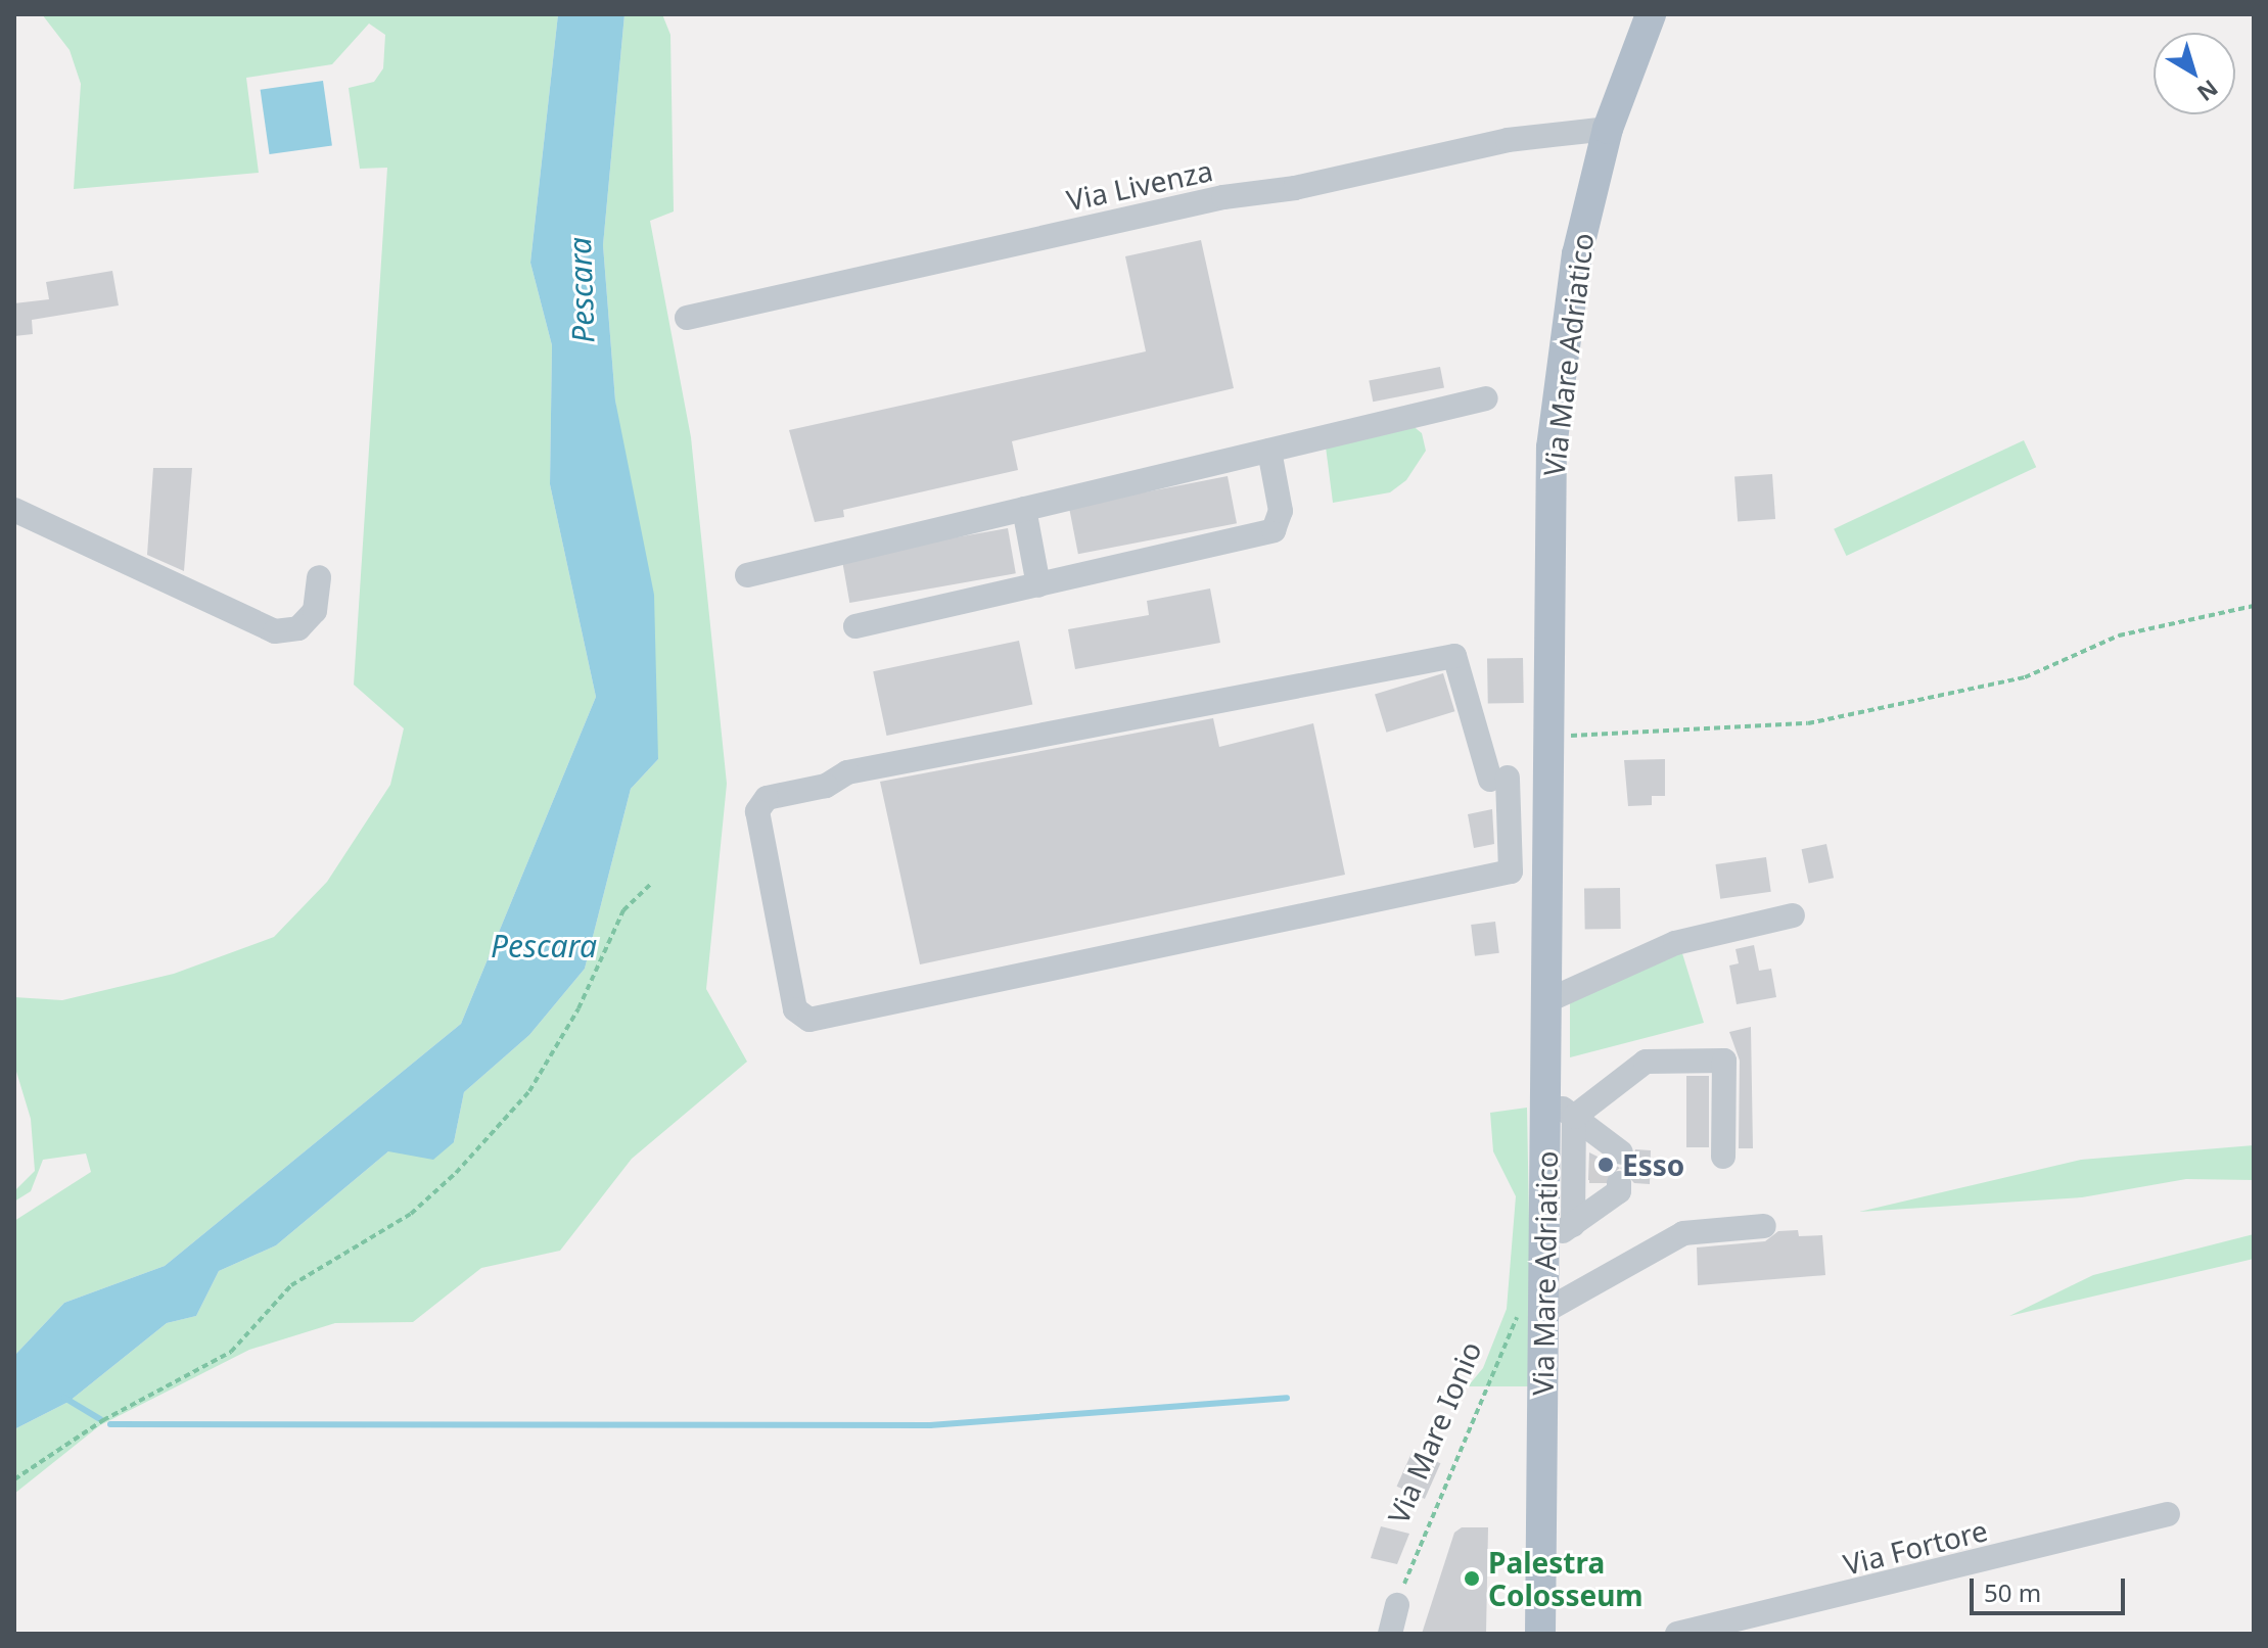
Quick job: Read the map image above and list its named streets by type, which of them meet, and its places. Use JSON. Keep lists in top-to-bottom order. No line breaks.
{"streets":{"main road":["Via Mare Adriatico"],"street":["Via Livenza","Via Fortore"],"path":["Via Mare Ionio"]},"crossings":[["Via Livenza","Via Mare Adriatico"],["Via Mare Adriatico","Via Mare Ionio"]],"water":["Pescara"],"places":["Esso","Palestra Colosseum"],"scale_bar":"50 m","north":"bottom right"}
